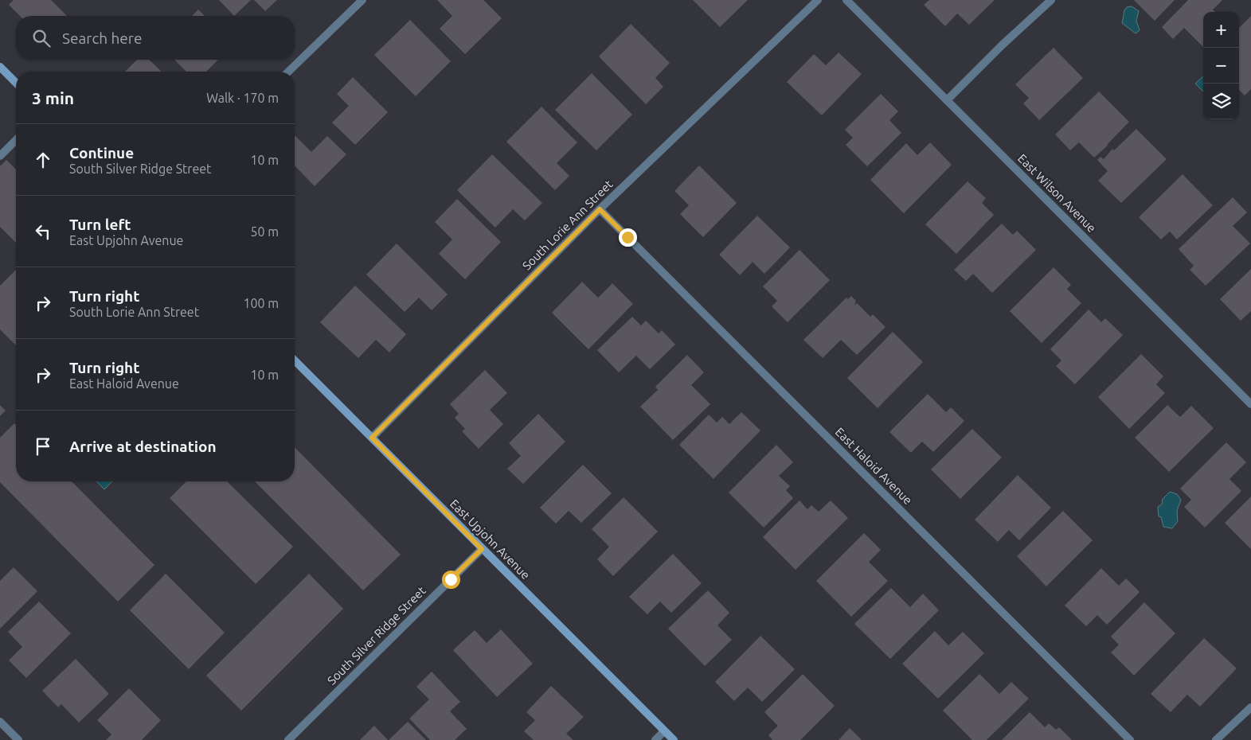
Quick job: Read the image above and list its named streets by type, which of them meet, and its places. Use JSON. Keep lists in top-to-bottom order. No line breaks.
{"streets":{"street":["East Wilson Avenue","South Lorie Ann Street","East Haloid Avenue","East Upjohn Avenue","South Silver Ridge Street"]},"crossings":[["South Lorie Ann Street","East Haloid Avenue"],["South Lorie Ann Street","East Upjohn Avenue"],["East Upjohn Avenue","South Silver Ridge Street"]],"page":{"map_buttons":["+","−"],"search":"Search here","heading":["3 min","Walk · 170 m"],"list":[["Continue","South Silver Ridge Street","10 m"],["Turn left","East Upjohn Avenue","50 m"],["Turn right","South Lorie Ann Street","100 m"],["Turn right","East Haloid Avenue","10 m"],"Arrive at destination"]}}
